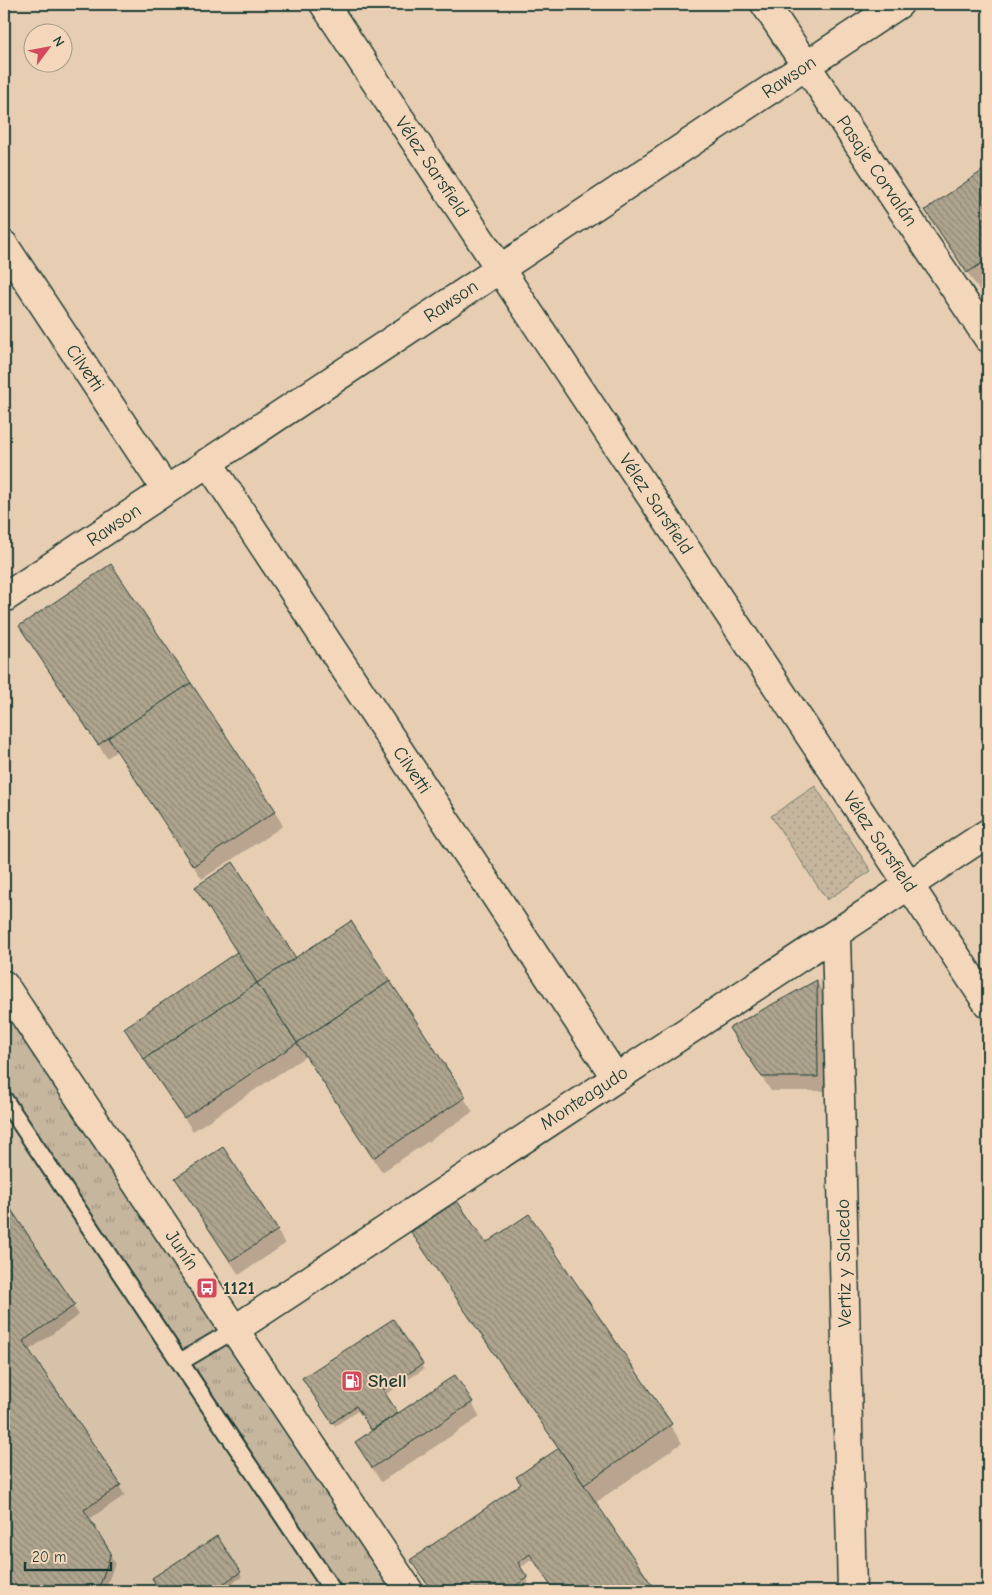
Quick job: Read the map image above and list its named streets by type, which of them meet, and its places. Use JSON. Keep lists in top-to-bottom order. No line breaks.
{"streets":{"street":["Rawson","Vélez Sarsfield","Pasaje Corvalán","Cilvetti","Monteagudo","Junín","Vertiz y Salcedo"]},"crossings":[["Rawson","Vélez Sarsfield"],["Rawson","Pasaje Corvalán"],["Rawson","Cilvetti"],["Vélez Sarsfield","Monteagudo"],["Cilvetti","Monteagudo"],["Monteagudo","Junín"],["Monteagudo","Vertiz y Salcedo"]],"places":{"bus stop":["1121"],"fuel station":["Shell"]},"scale_bar":"20 m","north":"top right"}
